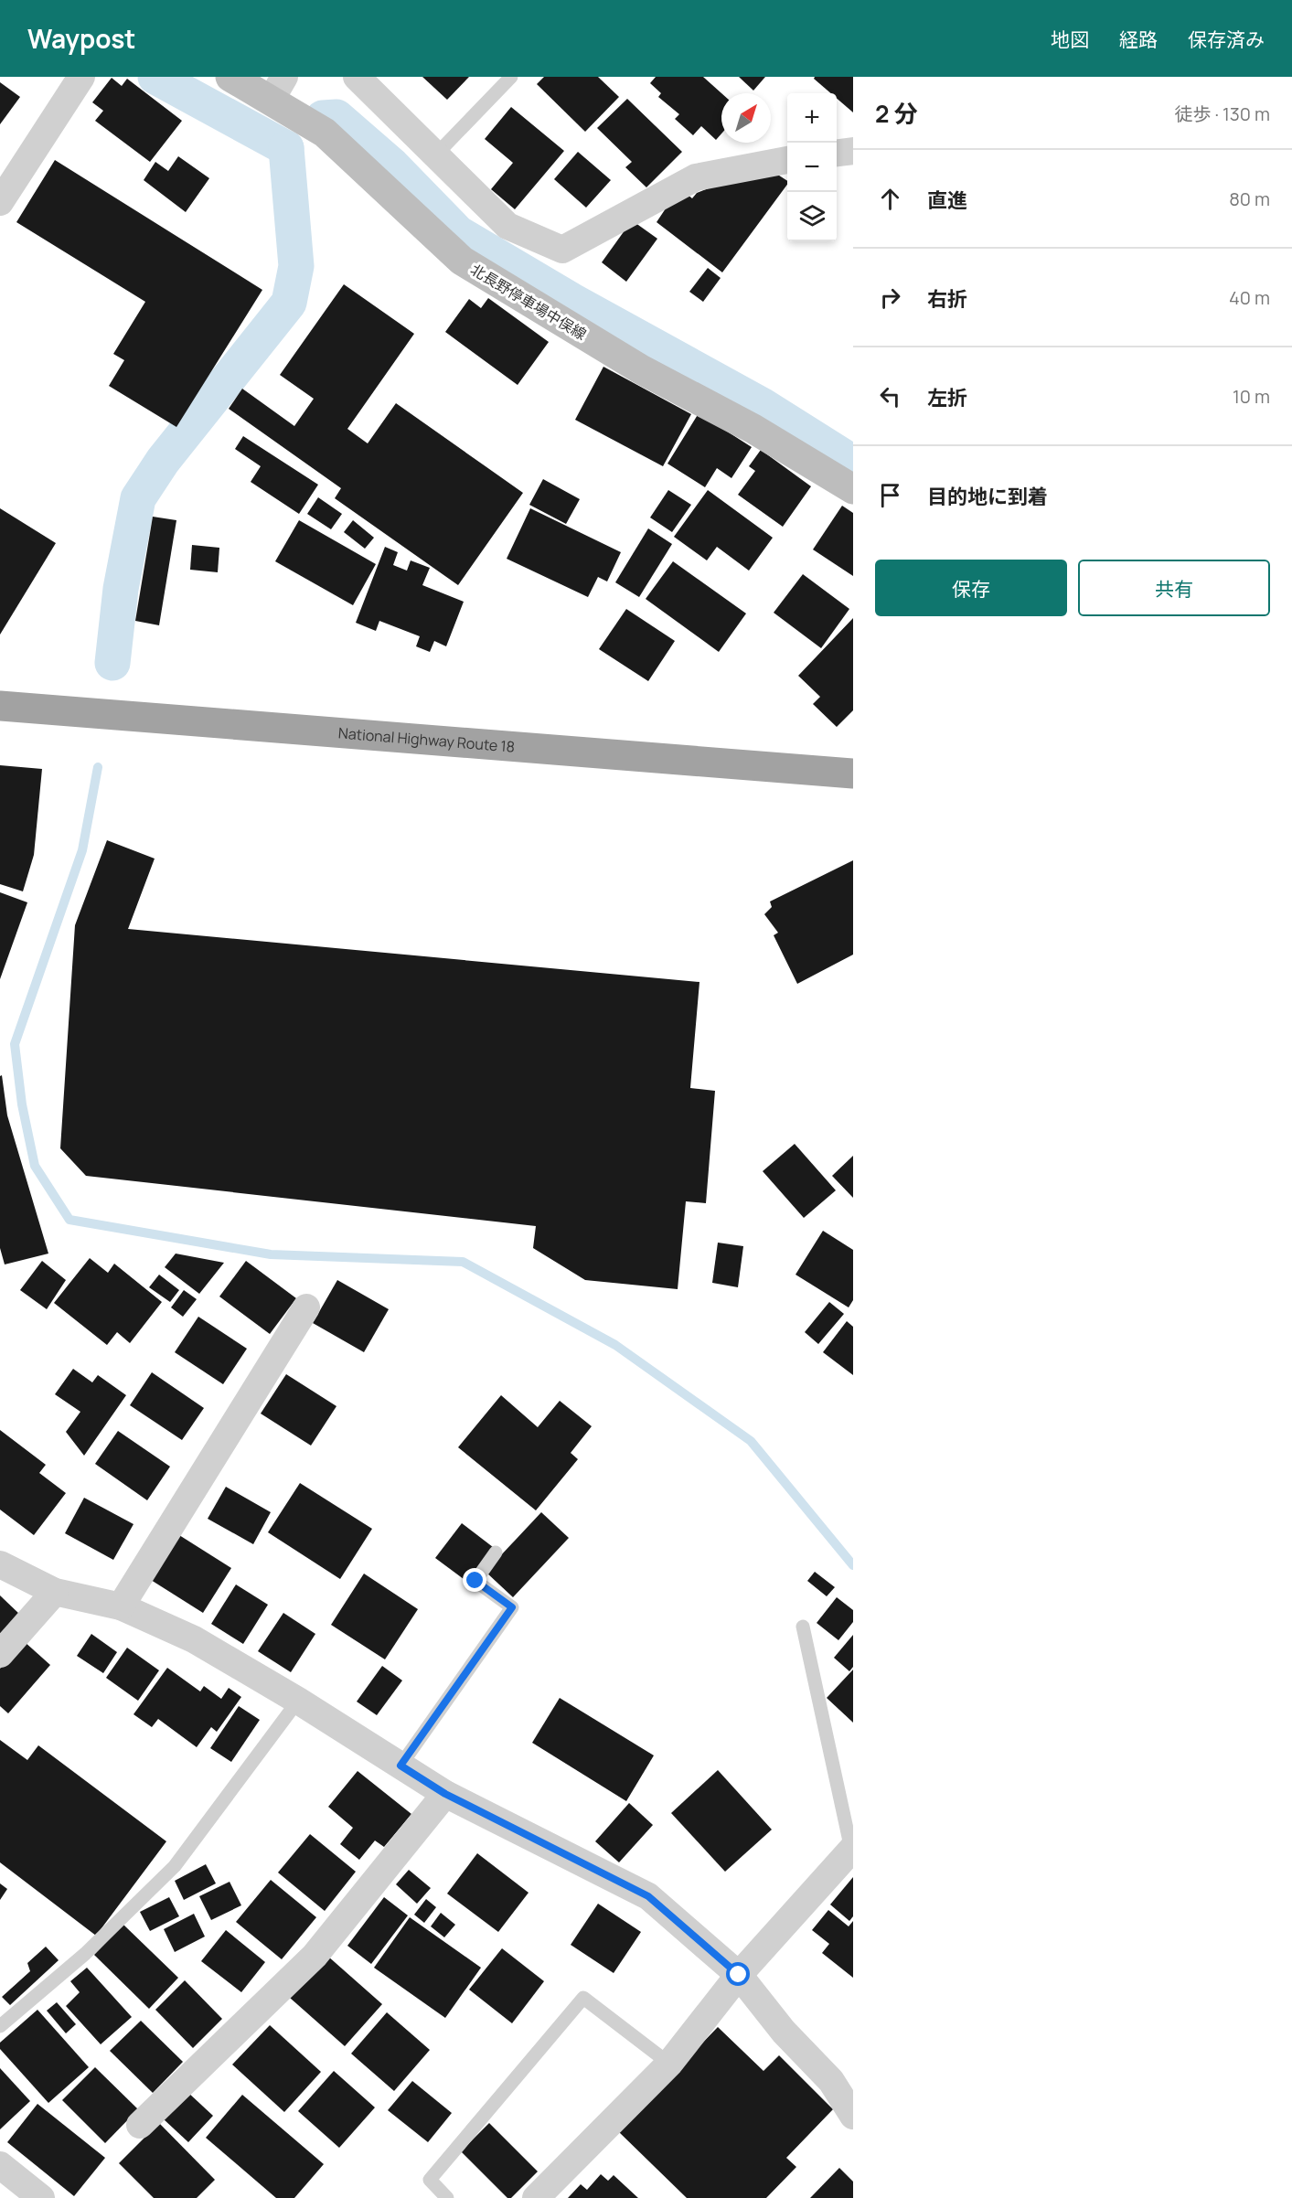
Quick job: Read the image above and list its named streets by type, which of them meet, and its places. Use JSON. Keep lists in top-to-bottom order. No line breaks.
{"streets":{"highway":["National Highway Route 18"],"main road":["北長野停車場中俣線"]},"north":"top right","page":{"header":"Waypost","nav":["地図","経路","保存済み"],"heading":["2 分","徒歩 · 130 m"],"map_buttons":["+","−"],"list":[["直進","80 m"],["右折","40 m"],["左折","10 m"],"目的地に到着"],"buttons":["保存","共有"]}}
